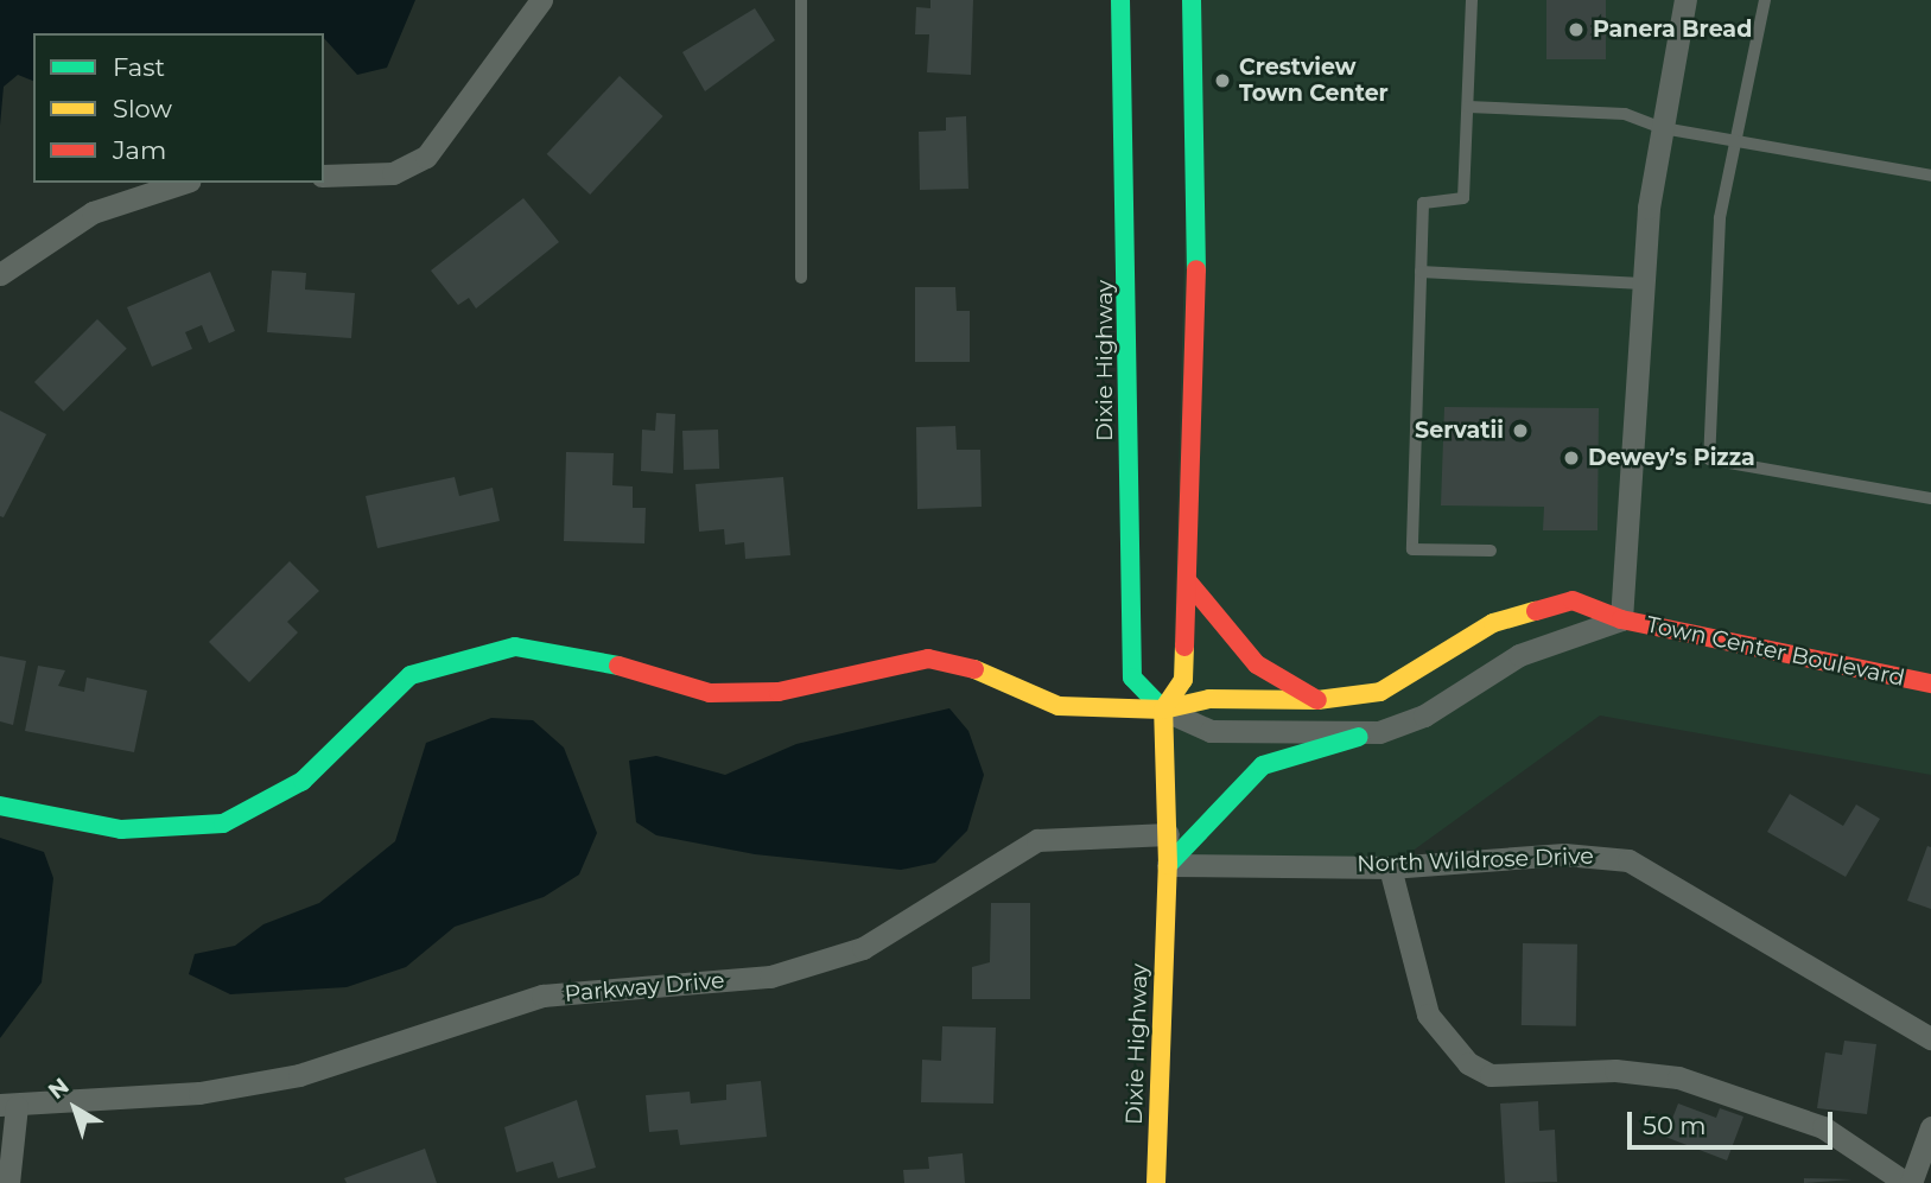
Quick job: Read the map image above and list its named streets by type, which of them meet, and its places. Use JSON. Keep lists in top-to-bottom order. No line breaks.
{"streets":{"main road":["Dixie Highway","Town Center Boulevard"],"street":["North Wildrose Drive","Parkway Drive"]},"crossings":[["Dixie Highway","Town Center Boulevard"],["Dixie Highway","North Wildrose Drive"],["Dixie Highway","Parkway Drive"]],"places":["Panera Bread","Crestview Town Center","Servatii","Dewey’s Pizza"],"legend":["Fast","Slow","Jam"],"scale_bar":"50 m","north":"top left"}
